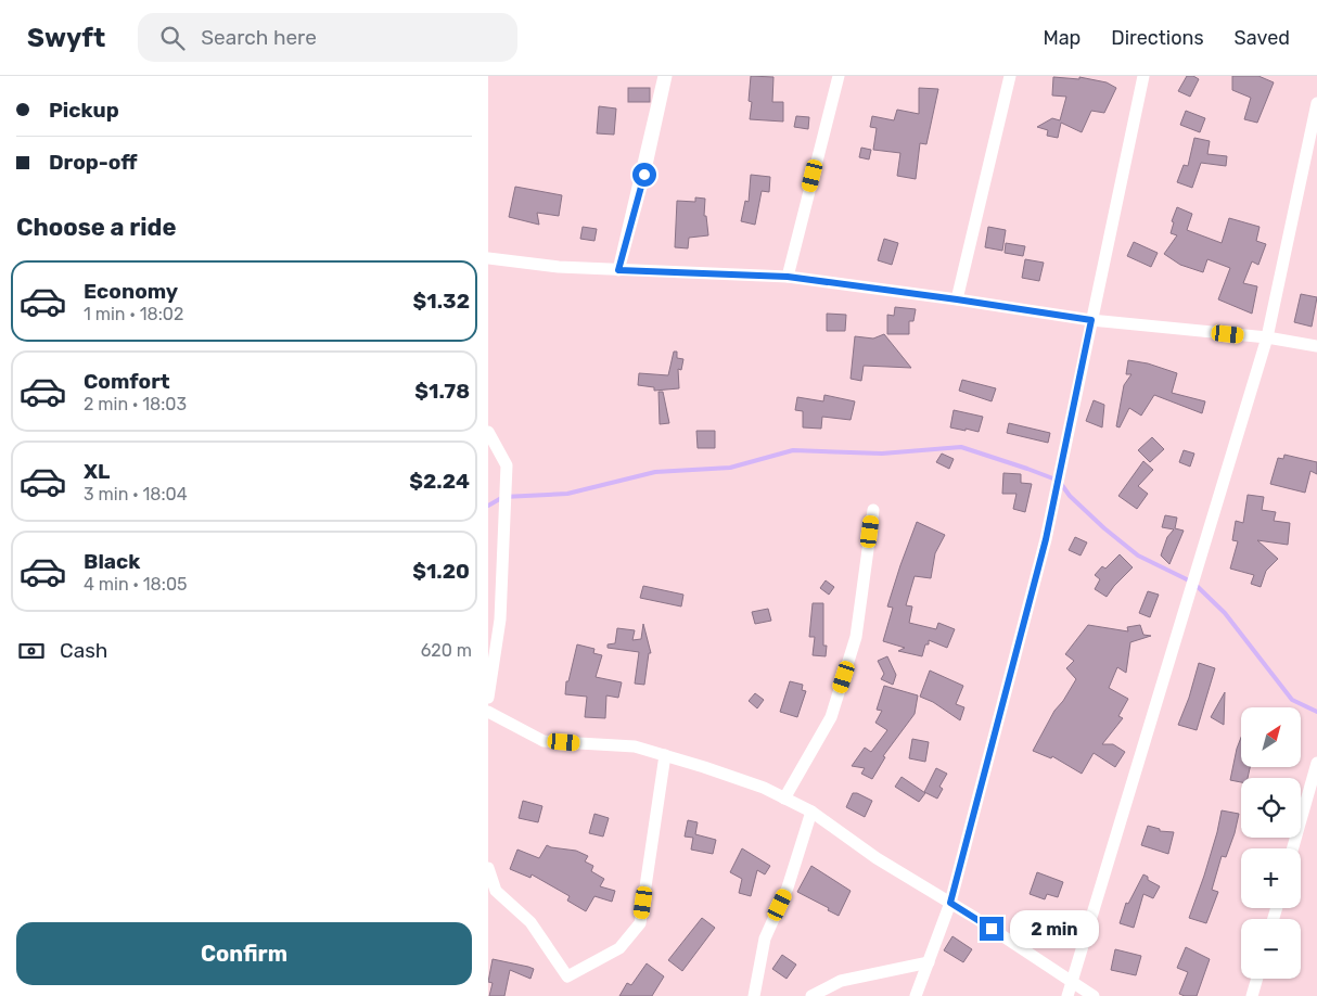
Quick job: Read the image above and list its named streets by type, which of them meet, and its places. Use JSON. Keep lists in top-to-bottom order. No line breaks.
{"north":"top right","page":{"header":"Swyft","search":"Search here","nav":["Map","Directions","Saved"],"banner":["Pickup","Drop-off"],"heading":"Choose a ride","list":[{"name":"Economy","note":"1 min · 18:02","value":"$1.32"},{"name":"Comfort","note":"2 min · 18:03","value":"$1.78"},{"name":"XL","note":"3 min · 18:04","value":"$2.24"},{"name":"Black","note":"4 min · 18:05","value":"$1.20"}],"pay":["Cash","620 m"],"map_buttons":["+","−"],"bubble":"2 min","buttons":"Confirm"}}
